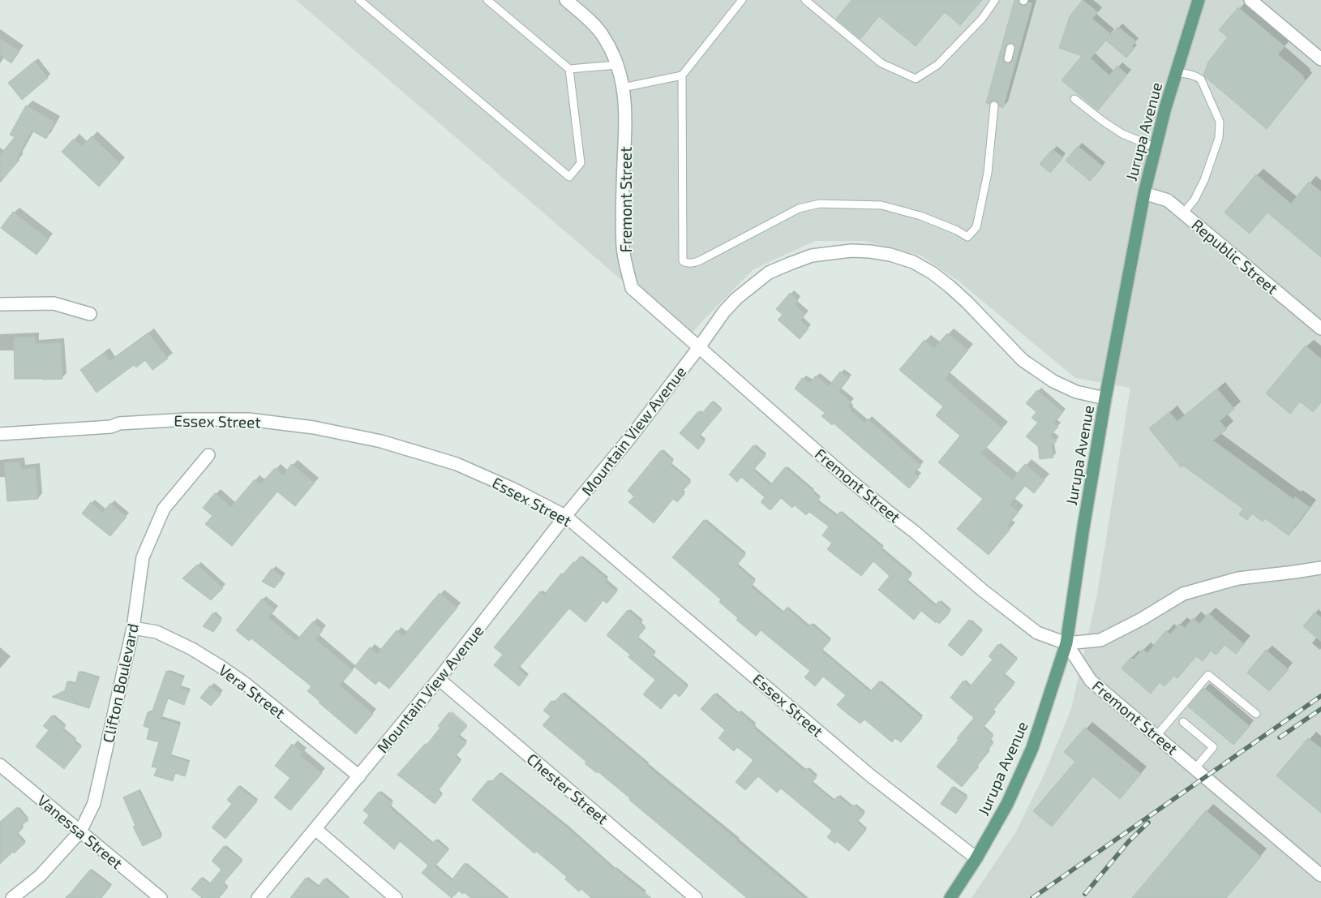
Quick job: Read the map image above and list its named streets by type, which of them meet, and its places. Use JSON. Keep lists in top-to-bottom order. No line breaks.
{"streets":{"main road":["Jurupa Avenue"],"street":["Fremont Street","Republic Street","Essex Street","Mountain View Avenue","Clifton Boulevard","Vera Street","Chester Street","Vanessa Street"]},"crossings":[["Jurupa Avenue","Fremont Street"],["Jurupa Avenue","Republic Street"],["Jurupa Avenue","Essex Street"],["Jurupa Avenue","Mountain View Avenue"],["Fremont Street","Mountain View Avenue"],["Essex Street","Mountain View Avenue"],["Mountain View Avenue","Vera Street"],["Mountain View Avenue","Chester Street"],["Clifton Boulevard","Vera Street"],["Clifton Boulevard","Vanessa Street"]]}
